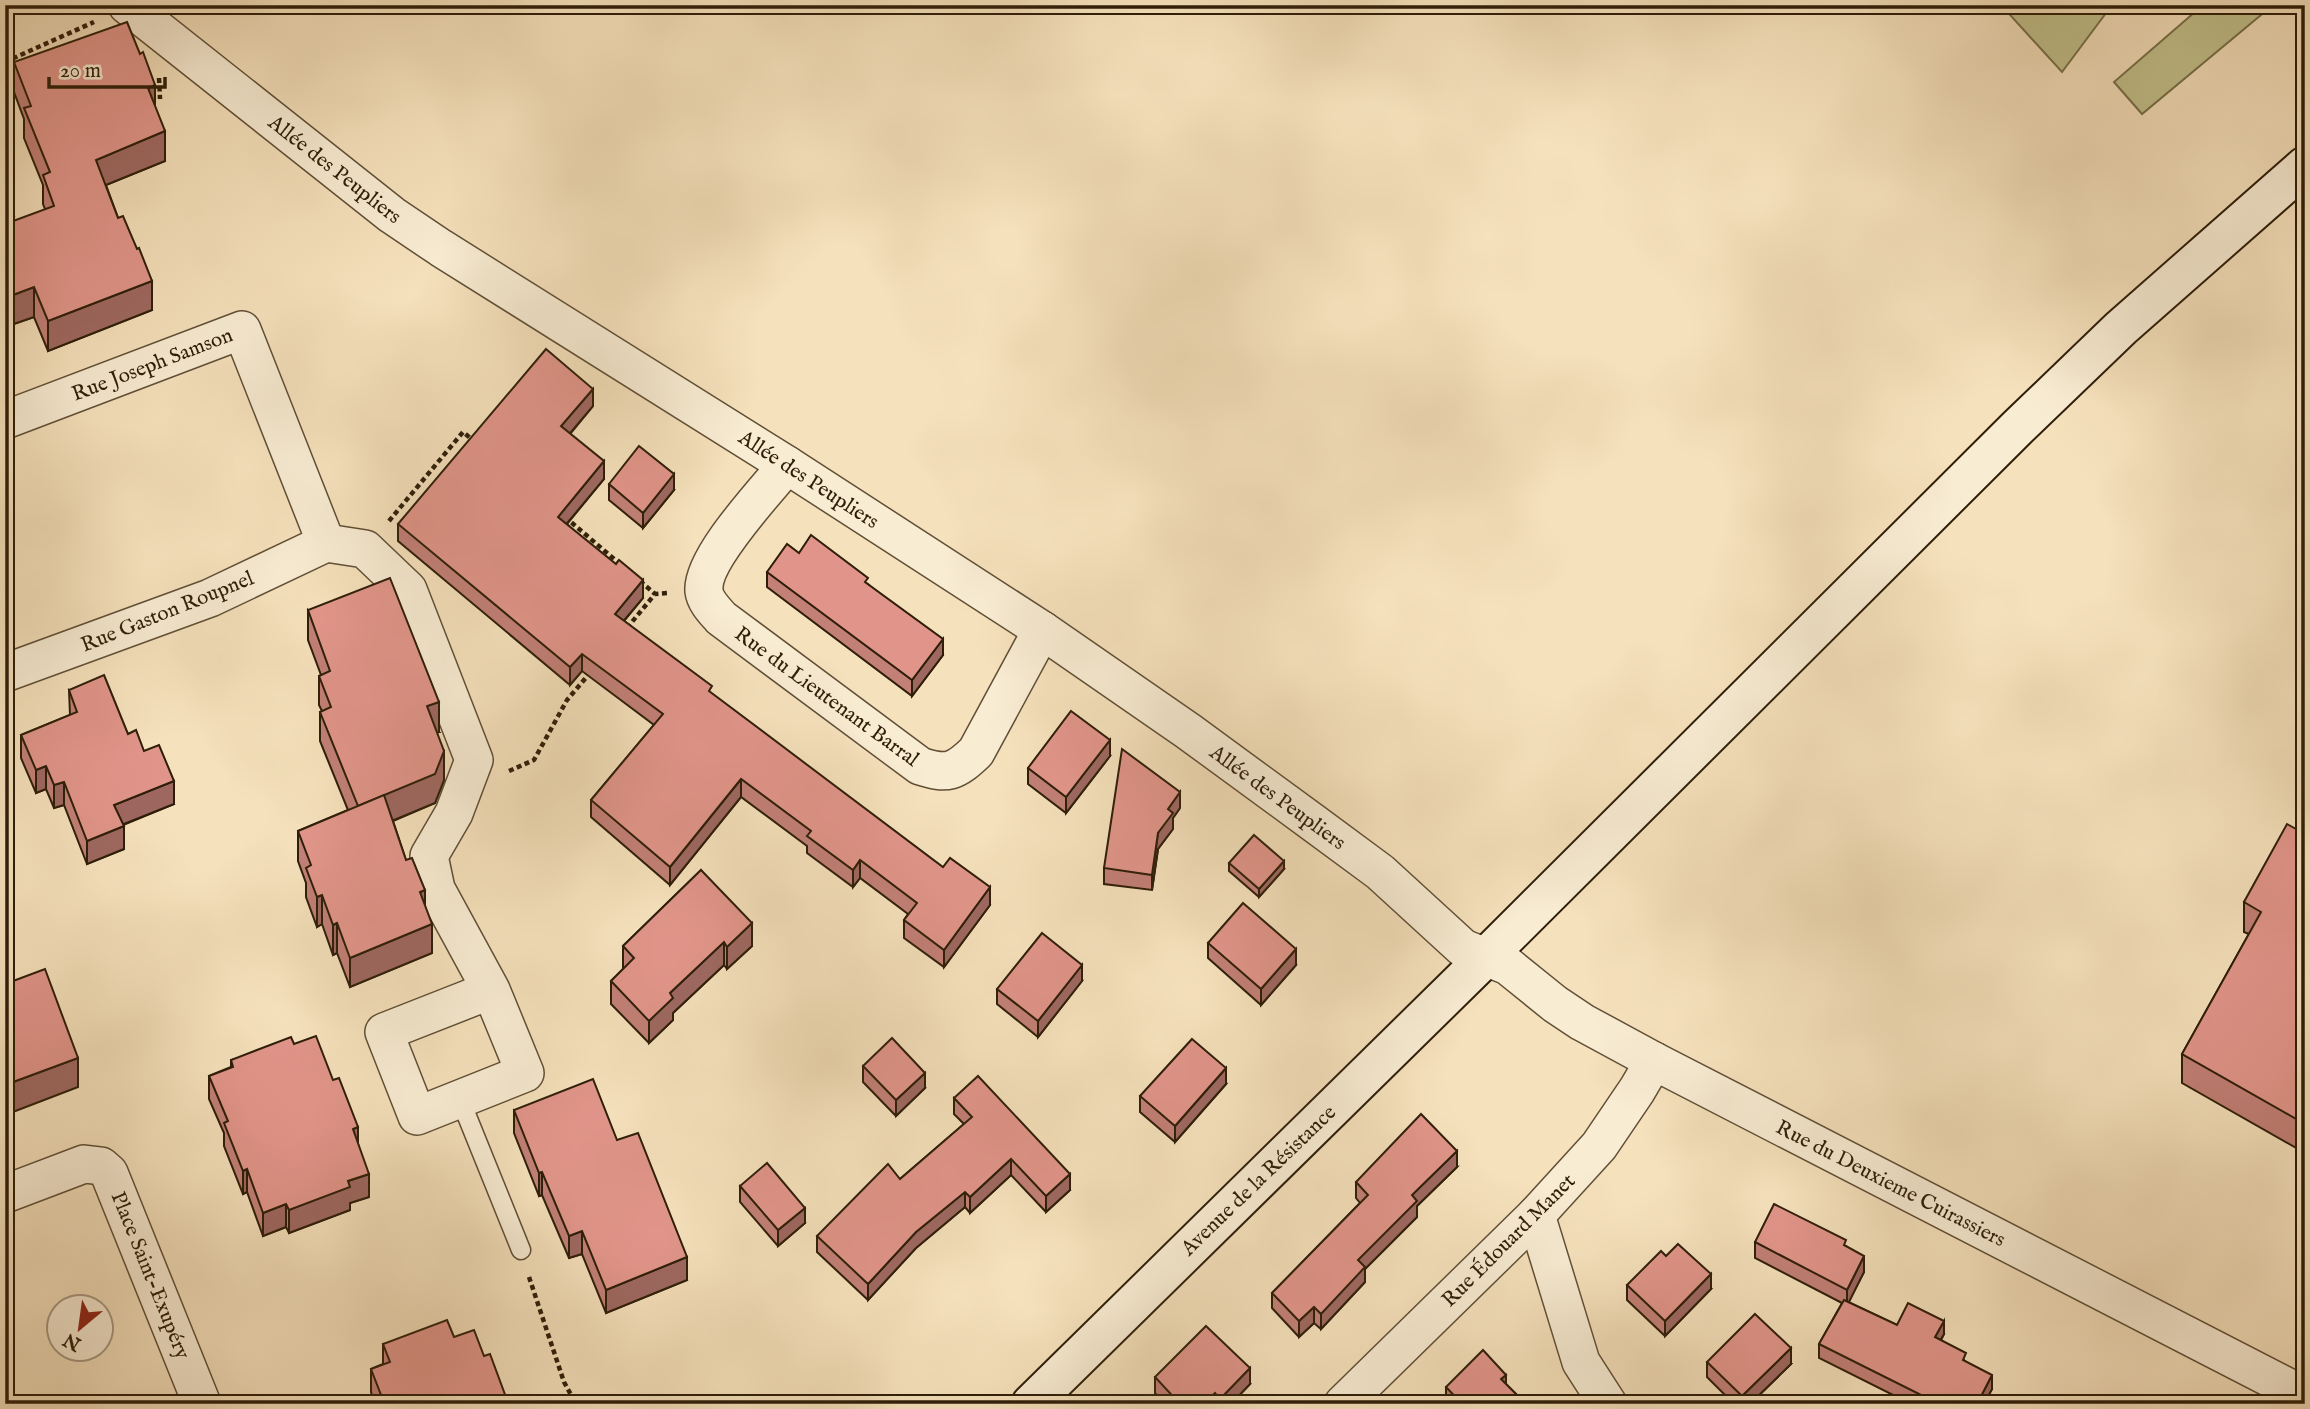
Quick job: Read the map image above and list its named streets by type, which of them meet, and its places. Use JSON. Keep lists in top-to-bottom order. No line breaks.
{"streets":{"main road":["Avenue de la Résistance"],"street":["Allée des Peupliers","Rue Joseph Samson","Rue Gaston Roupnel","Rue du Lieutenant Barral","Rue du Deuxieme Cuirassiers","Rue Édouard Manet","Place Saint-Exupéry"]},"crossings":[["Allée des Peupliers","Rue du Lieutenant Barral"],["Allée des Peupliers","Avenue de la Résistance"],["Allée des Peupliers","Rue du Deuxieme Cuirassiers"],["Rue Joseph Samson","Rue Gaston Roupnel"],["Avenue de la Résistance","Rue du Deuxieme Cuirassiers"],["Rue du Deuxieme Cuirassiers","Rue Édouard Manet"]],"scale_bar":"20 m","north":"bottom left"}
